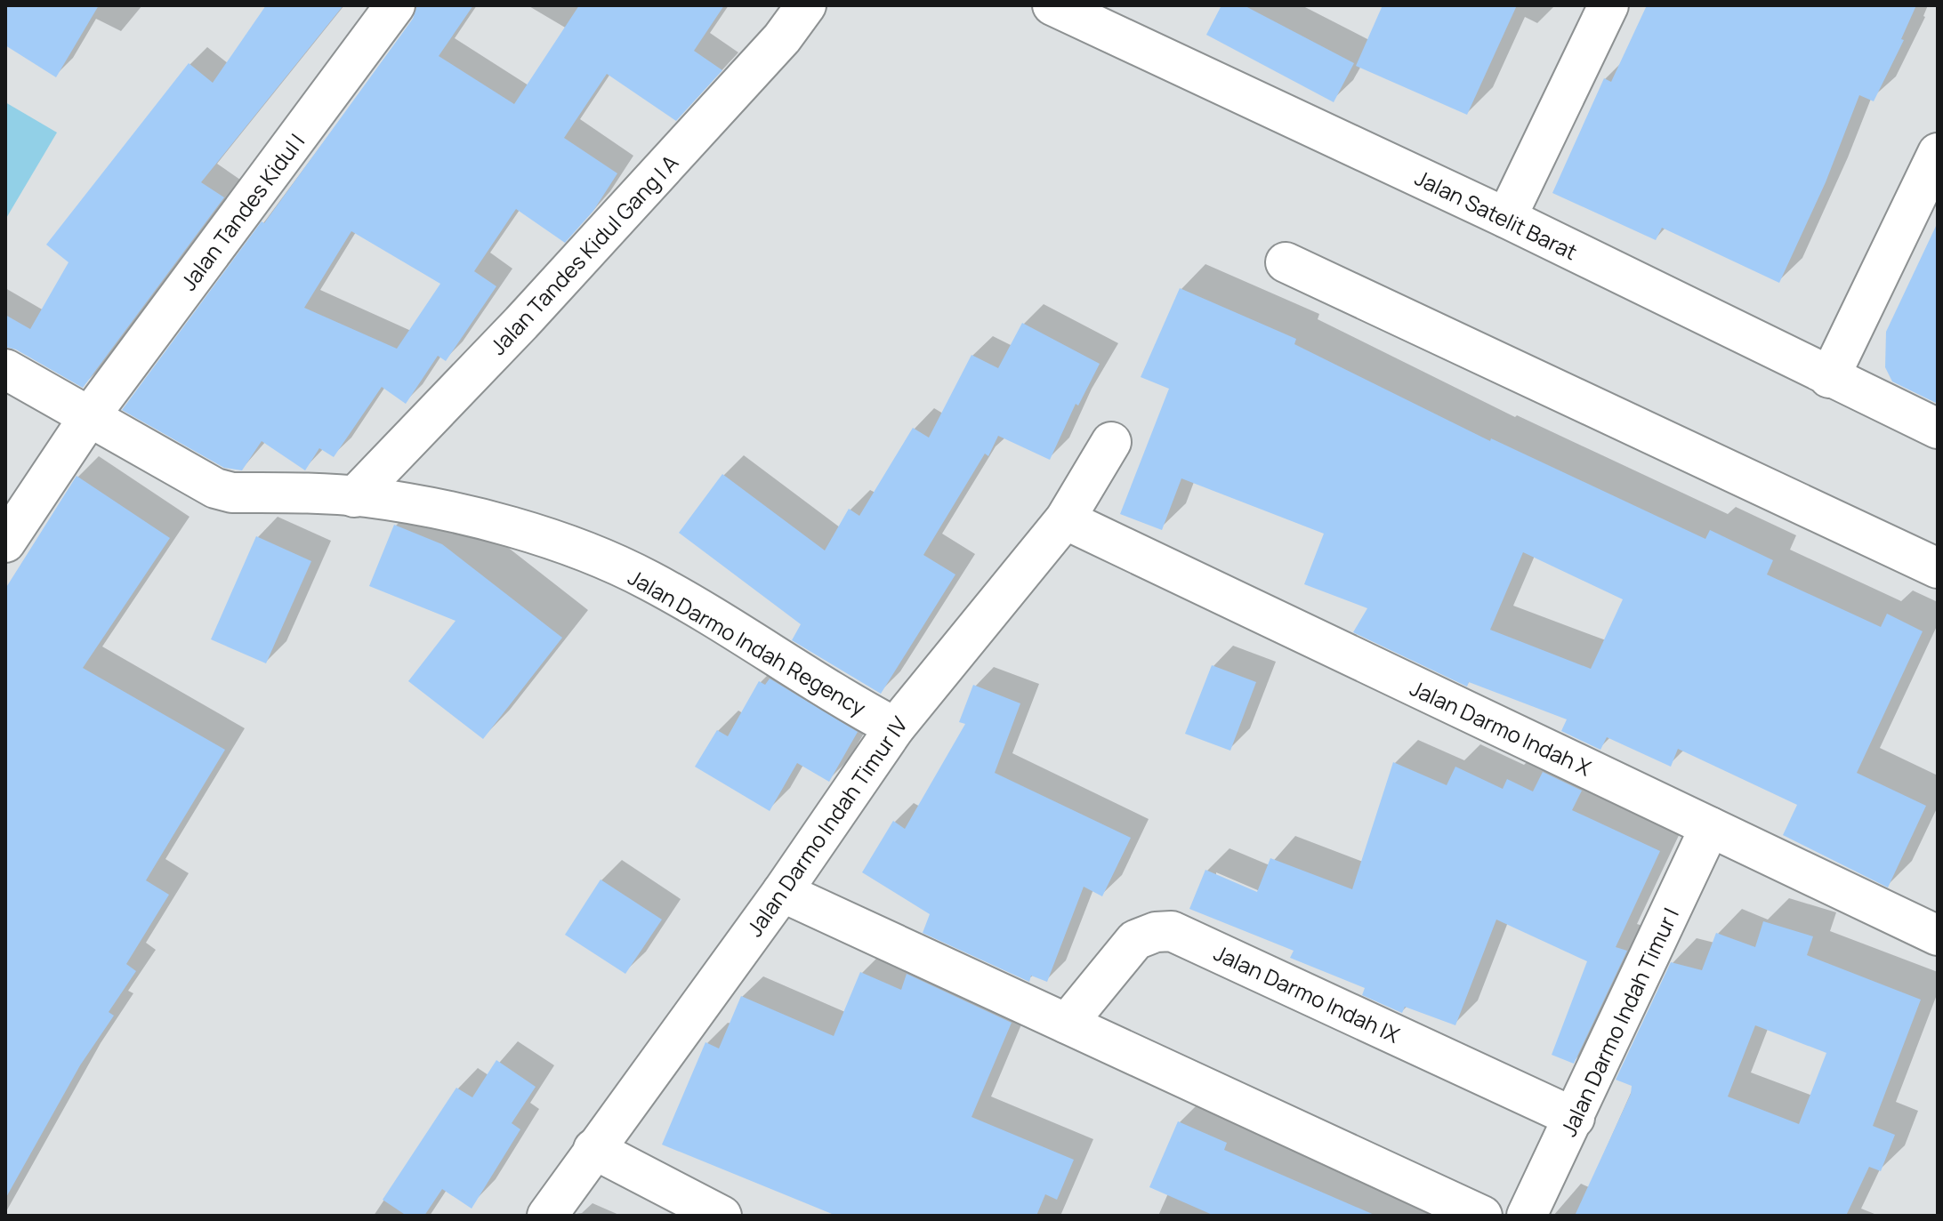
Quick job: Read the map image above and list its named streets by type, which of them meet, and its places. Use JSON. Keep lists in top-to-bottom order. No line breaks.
{"streets":{"street":["Jalan Tandes Kidul I","Jalan Satelit Barat","Jalan Tandes Kidul Gang I A","Jalan Darmo Indah Regency","Jalan Darmo Indah X","Jalan Darmo Indah Timur IV","Jalan Darmo Indah IX","Jalan Darmo Indah Timur I"]},"crossings":[["Jalan Tandes Kidul I","Jalan Darmo Indah Regency"],["Jalan Tandes Kidul Gang I A","Jalan Darmo Indah Regency"],["Jalan Darmo Indah Regency","Jalan Darmo Indah Timur IV"],["Jalan Darmo Indah X","Jalan Darmo Indah Timur IV"],["Jalan Darmo Indah X","Jalan Darmo Indah Timur I"],["Jalan Darmo Indah IX","Jalan Darmo Indah Timur I"]]}
